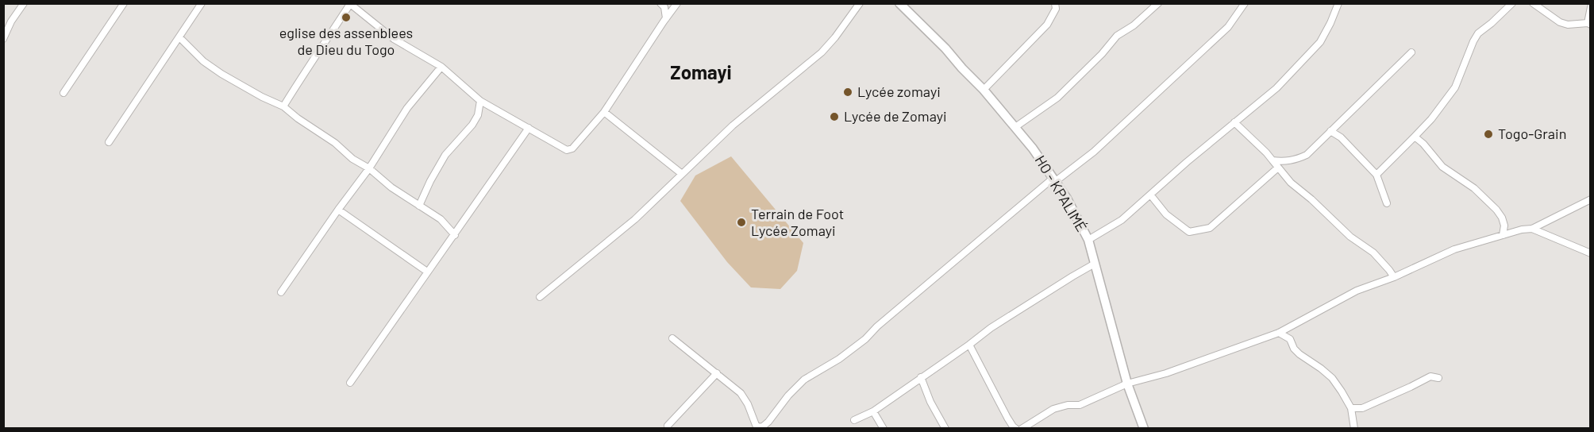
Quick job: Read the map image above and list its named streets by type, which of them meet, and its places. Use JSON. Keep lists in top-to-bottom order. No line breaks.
{"streets":{"main road":["HO - KPALIMÉ"]},"districts":["Zomayi"],"places":["eglise des assenblees de Dieu du Togo","Lycée zomayi","Lycée de Zomayi","Togo-Grain","Terrain de Foot Lycée Zomayi"]}
